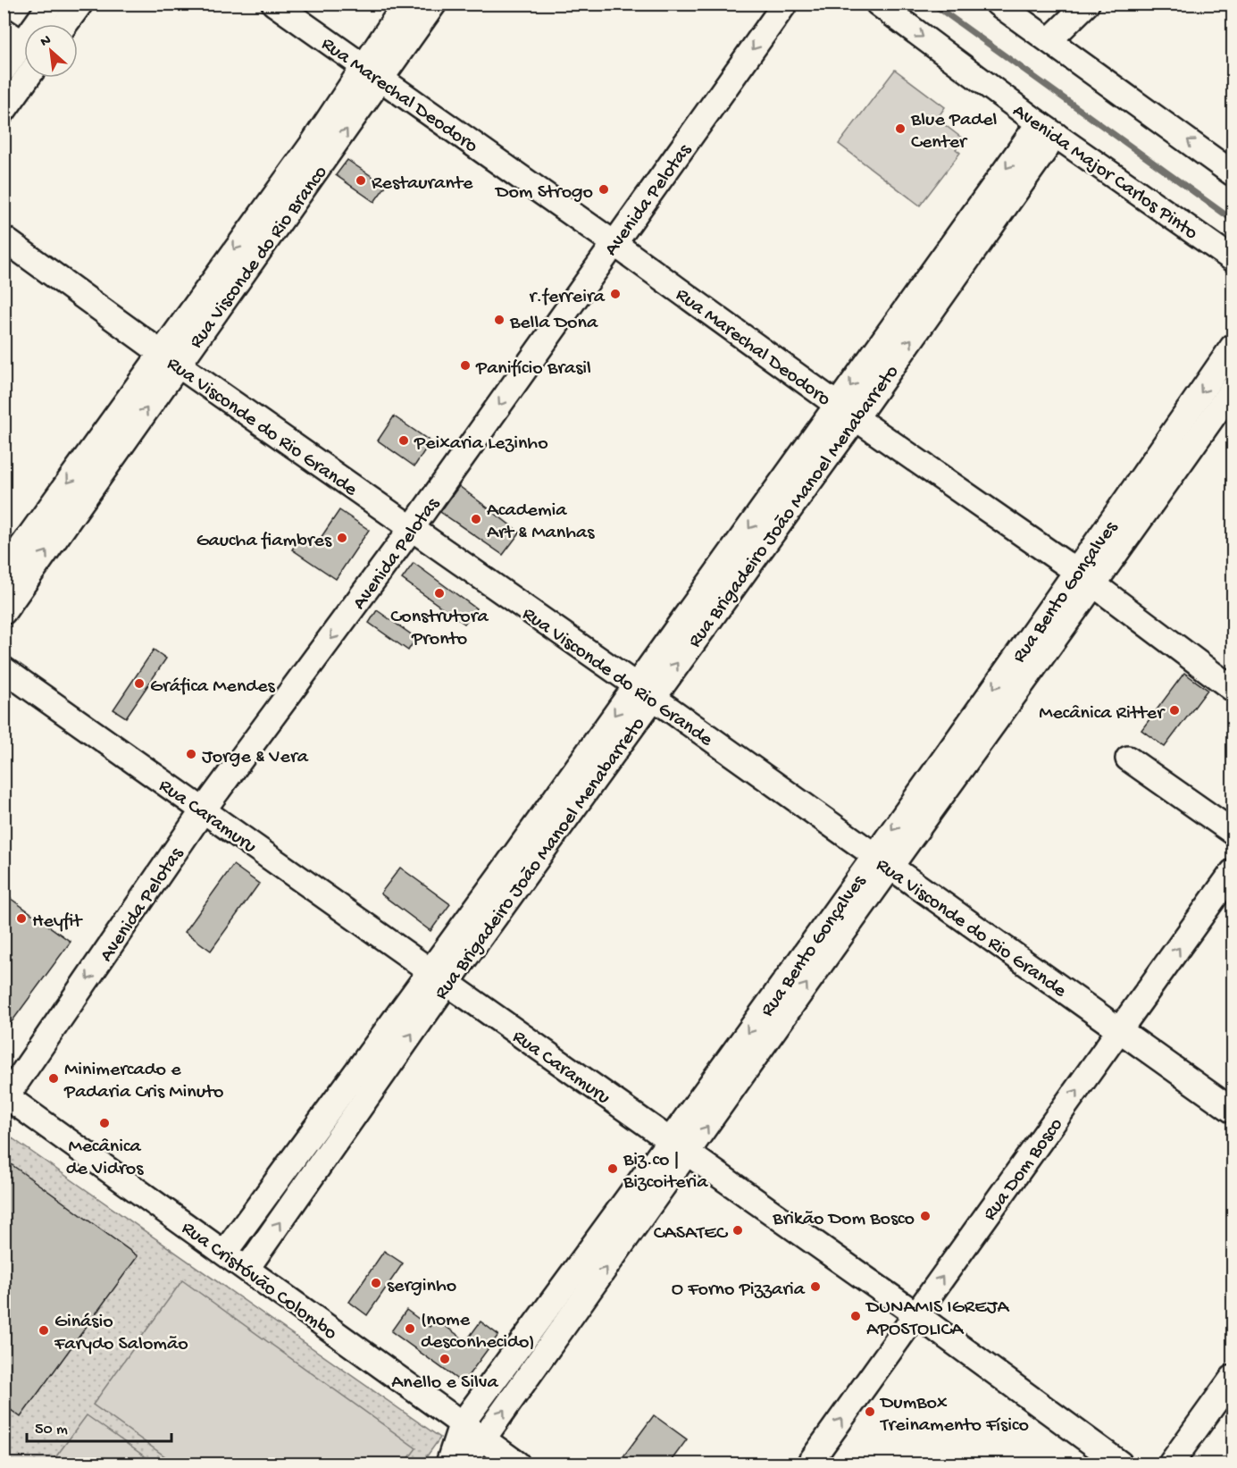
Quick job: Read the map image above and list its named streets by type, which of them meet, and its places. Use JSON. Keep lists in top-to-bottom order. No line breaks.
{"streets":{"street":["Rua Marechal Deodoro","Avenida Major Carlos Pinto","Avenida Pelotas","Rua Visconde do Rio Branco","Rua Visconde do Rio Grande","Rua Brigadeiro João Manoel Menabarreto","Rua Bento Gonçalves","Rua Caramuru","Rua Dom Bosco","Rua Cristóvão Colombo"]},"crossings":[["Rua Marechal Deodoro","Avenida Pelotas"],["Rua Marechal Deodoro","Rua Visconde do Rio Branco"],["Rua Marechal Deodoro","Rua Brigadeiro João Manoel Menabarreto"],["Rua Marechal Deodoro","Rua Bento Gonçalves"],["Avenida Major Carlos Pinto","Rua Brigadeiro João Manoel Menabarreto"],["Avenida Pelotas","Rua Visconde do Rio Grande"],["Avenida Pelotas","Rua Caramuru"],["Avenida Pelotas","Rua Cristóvão Colombo"],["Rua Visconde do Rio Branco","Rua Visconde do Rio Grande"],["Rua Visconde do Rio Grande","Rua Brigadeiro João Manoel Menabarreto"],["Rua Visconde do Rio Grande","Rua Bento Gonçalves"],["Rua Visconde do Rio Grande","Rua Dom Bosco"],["Rua Brigadeiro João Manoel Menabarreto","Rua Caramuru"],["Rua Brigadeiro João Manoel Menabarreto","Rua Cristóvão Colombo"],["Rua Bento Gonçalves","Rua Caramuru"],["Rua Bento Gonçalves","Rua Cristóvão Colombo"],["Rua Caramuru","Rua Dom Bosco"]],"one_way":["Avenida Pelotas","Rua Dom Bosco"],"places":["Blue Padel Center","Restaurante","Dom Strogo","r.ferreira","Bella Dona","Panifício Brasil","Peixaria Lezinho","Academia Art & Manhas","Gaucha fiambres","Construtora Pronto","Gráfica Mendes","Mecânica Ritter","Jorge & Vera","Heyfit","Minimercado e Padaria Cris Minuto","Mecânica de Vidros","Biz.co | Bizcoiteria","Brikão Dom Bosco","CASATEC","serginho","O Forno Pizzaria","DUNAMIS IGREJA APOSTOLICA","(nome desconhecido)","Ginásio Farydo Salomão","Anello e Silva","DumBox Treinamento Físico"],"scale_bar":"50 m","north":"top left"}
